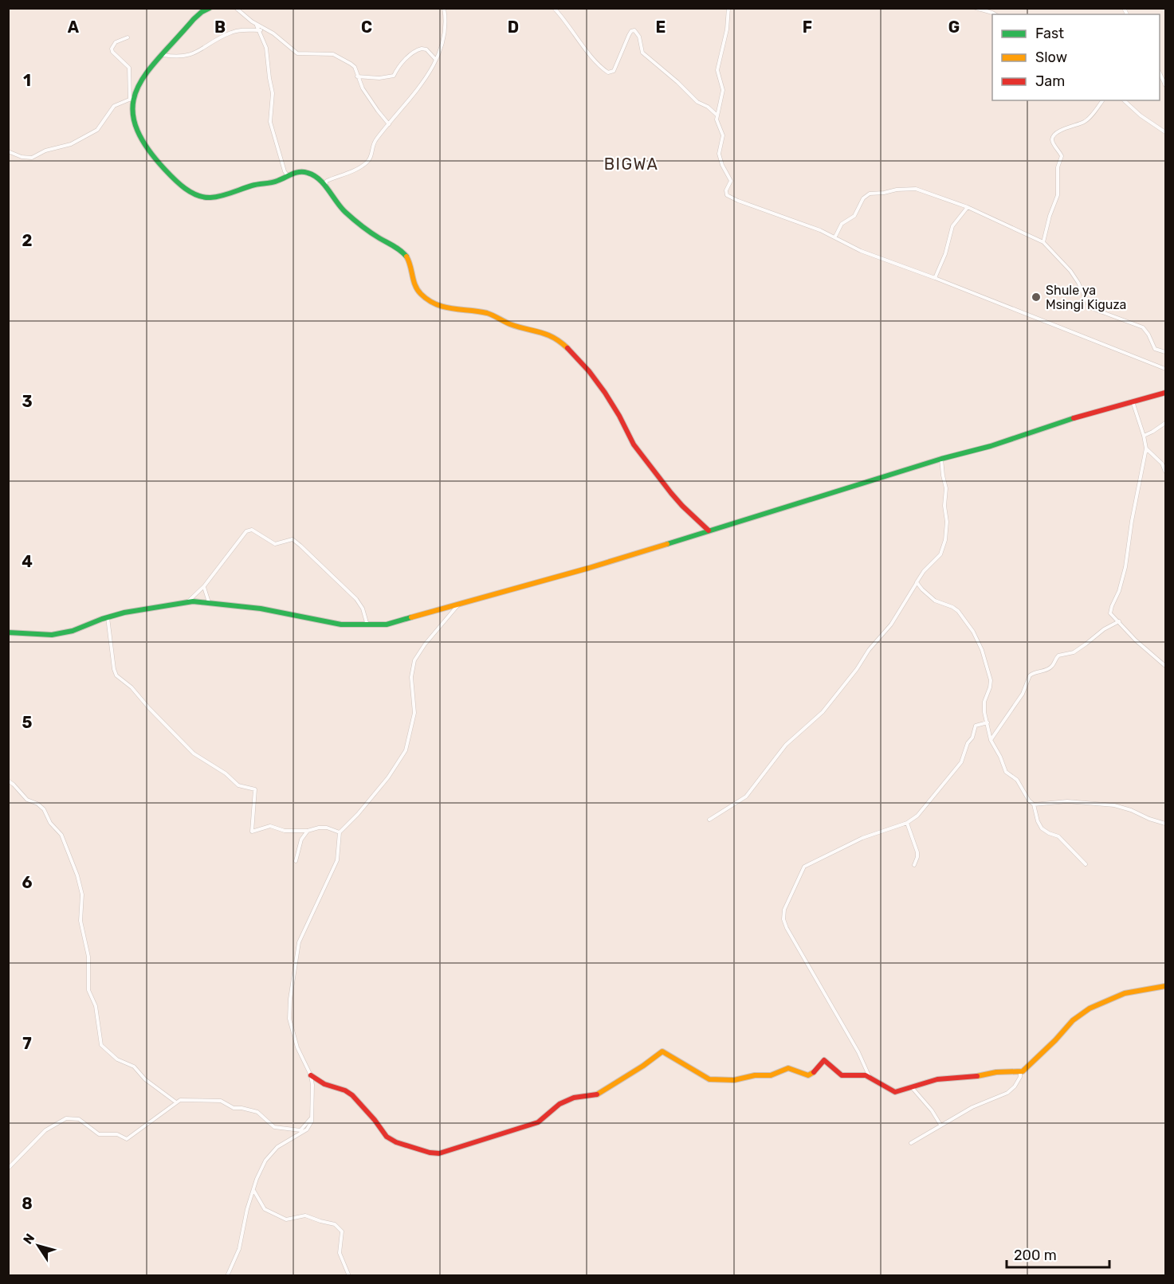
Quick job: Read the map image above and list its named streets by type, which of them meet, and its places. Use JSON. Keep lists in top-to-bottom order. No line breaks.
{"districts":["BIGWA"],"places":["Shule ya Msingi Kiguza"],"legend":["Fast","Slow","Jam"],"scale_bar":"200 m","north":"top left","grid":{"columns":["A","B","C","D","E","F","G"],"rows":["1","2","3","4","5","6","7","8"]}}
